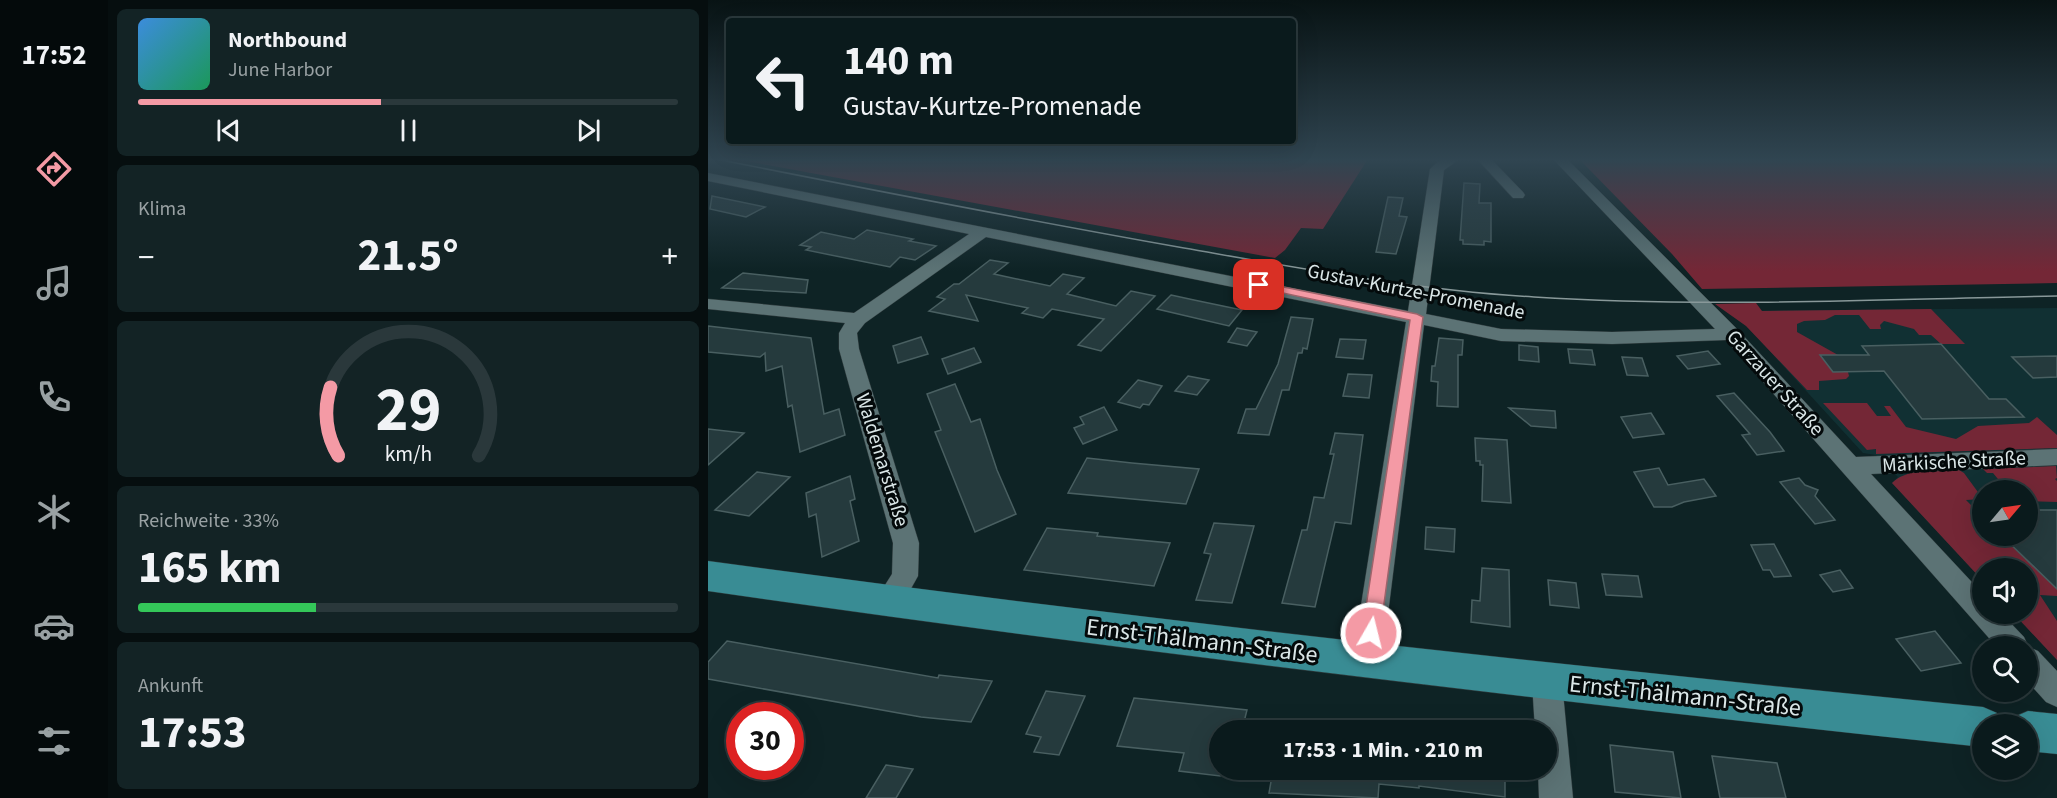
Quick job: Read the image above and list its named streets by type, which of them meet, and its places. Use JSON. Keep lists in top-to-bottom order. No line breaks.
{"streets":{"main road":["Ernst-Thälmann-Straße"],"street":["Gustav-Kurtze-Promenade","Garzauer Straße","Waldemarstraße","Märkische Straße"]},"crossings":[["Gustav-Kurtze-Promenade","Garzauer Straße"],["Garzauer Straße","Märkische Straße"],["Waldemarstraße","Ernst-Thälmann-Straße"]],"north":"top right","page":{"tabs":"17:52","song":["Northbound","June Harbor"],"turn":["140 m","Gustav-Kurtze-Promenade"],"tile":["Klima",["Reichweite · 33%","165 km"],["Ankunft","17:53"]],"heat":["−","21.5°","+"],"limit":"30","trip":"17:53 · 1 Min. · 210 m","gauge":["29","km/h"]}}
